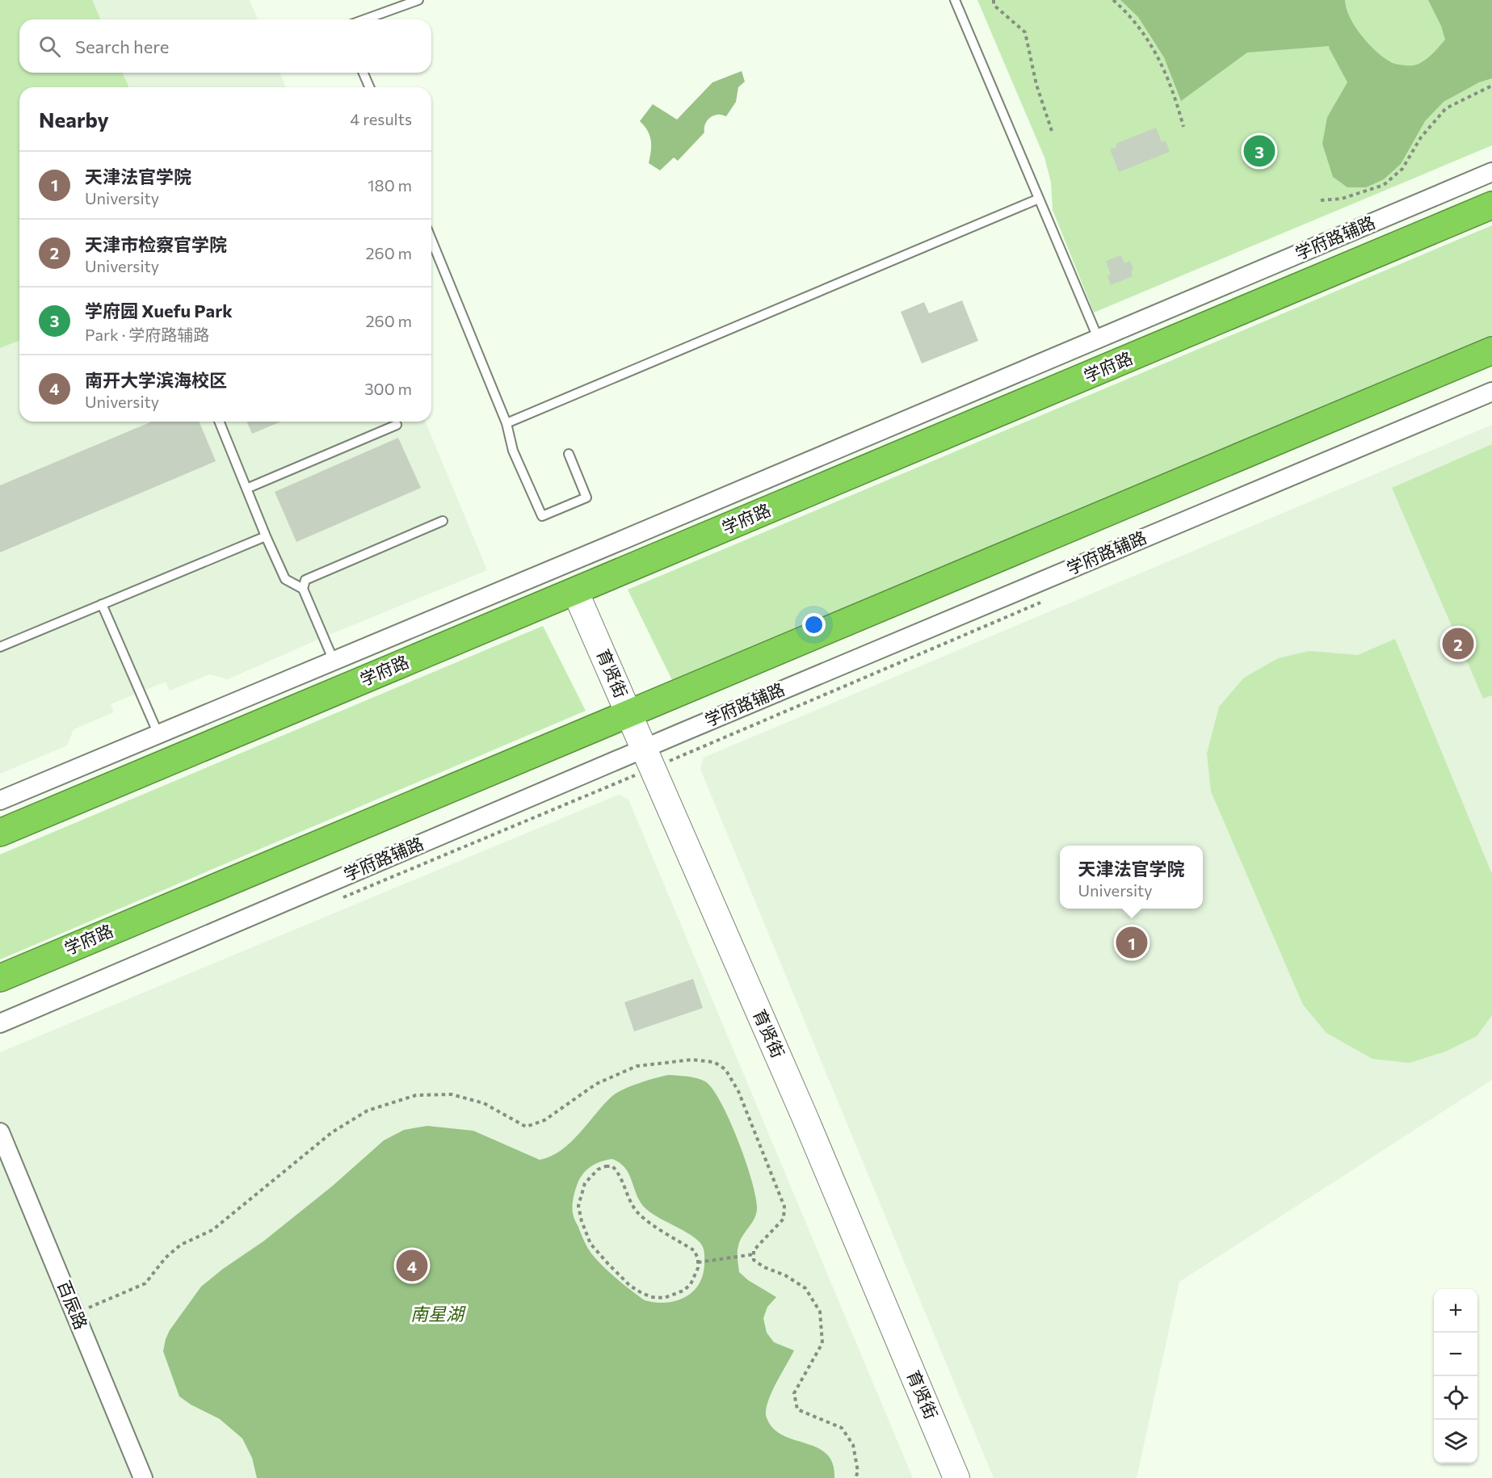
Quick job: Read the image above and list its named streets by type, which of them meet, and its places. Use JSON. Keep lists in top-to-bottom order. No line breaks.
{"streets":{"highway":["学府路"],"street":["学府路辅路","育贤街","百辰路"]},"crossings":[["学府路辅路","育贤街"],["学府路","育贤街"]],"water":["南星湖"],"page":{"search":"Search here","heading":["Nearby","4 results"],"pins":["3","2","1","4"],"list":[{"mark":"1","name":"天津法官学院","note":"University","value":"180 m"},{"mark":"2","name":"天津市检察官学院","note":"University","value":"260 m"},{"mark":"3","name":"学府园 Xuefu Park","note":"Park · 学府路辅路","value":"260 m"},{"mark":"4","name":"南开大学滨海校区","note":"University","value":"300 m"}],"popup":["天津法官学院","University"],"map_buttons":["+","−"]}}
